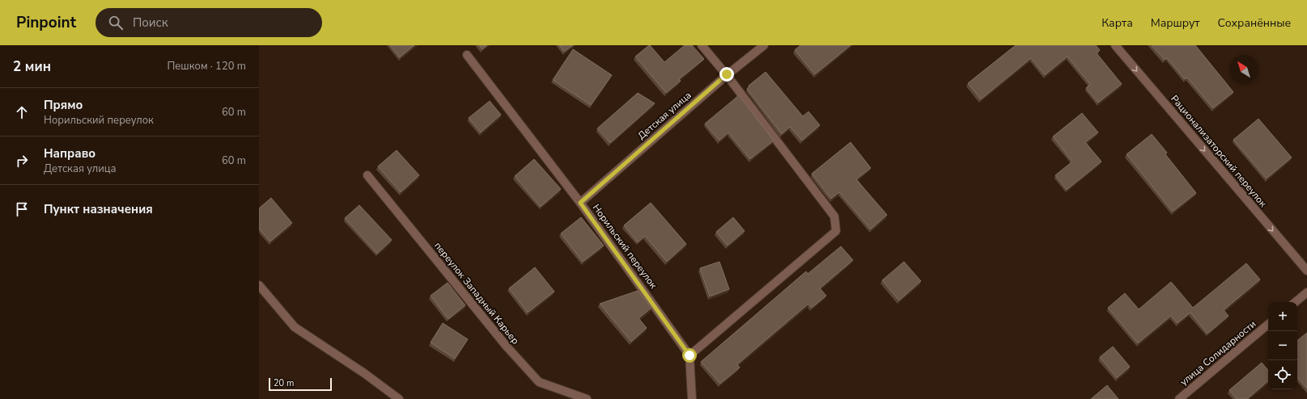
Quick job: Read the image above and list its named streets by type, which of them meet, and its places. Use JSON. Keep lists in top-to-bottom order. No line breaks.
{"streets":{"street":["Детская улица","Рационализаторский переулок","Норильский переулок","переулок Западный Карьер","улица Солидарности"]},"crossings":[["Детская улица","Норильский переулок"]],"one_way":["Рационализаторский переулок"],"scale_bar":"20 m","north":"top left","page":{"header":"Pinpoint","search":"Поиск","nav":["Карта","Маршрут","Сохранённые"],"heading":["2 мин","Пешком · 120 m"],"list":[["Прямо","Норильский переулок","60 m"],["Направо","Детская улица","60 m"],"Пункт назначения"],"map_buttons":["+","−"],"scale":"20 m"}}
